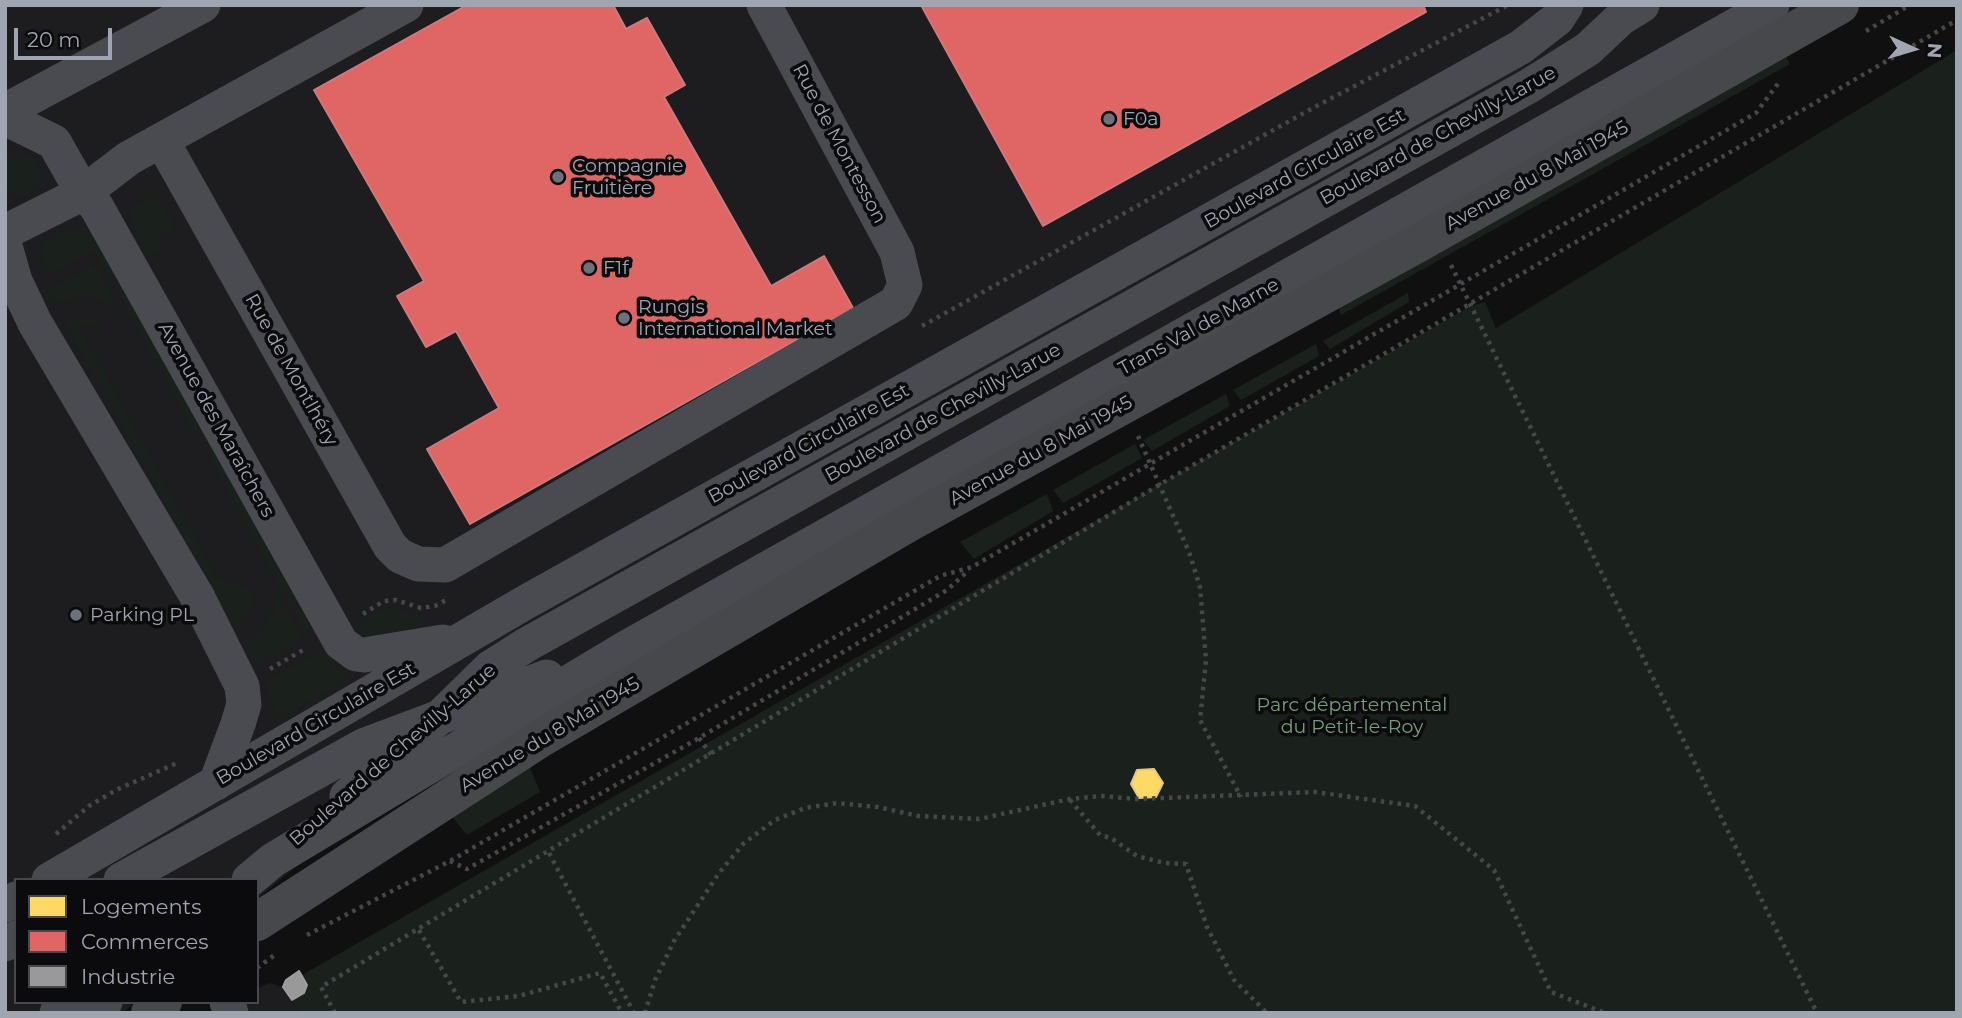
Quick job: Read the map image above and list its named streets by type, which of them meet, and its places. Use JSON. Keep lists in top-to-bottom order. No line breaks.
{"streets":{"main road":["Avenue du 8 Mai 1945"],"street":["Boulevard de Chevilly-Larue","Rue de Montesson","Boulevard Circulaire Est","Trans Val de Marne","Rue de Montlhéry","Avenue des Maraîchers"]},"crossings":[["Rue de Montesson","Rue de Montlhéry"],["Boulevard Circulaire Est","Avenue des Maraîchers"]],"parks":["Parc départemental du Petit-le-Roy"],"places":["F0a","Compagnie Fruitière","F1f","Rungis International Market","Parking PL"],"legend":["Logements","Commerces","Industrie"],"scale_bar":"20 m","north":"right"}
